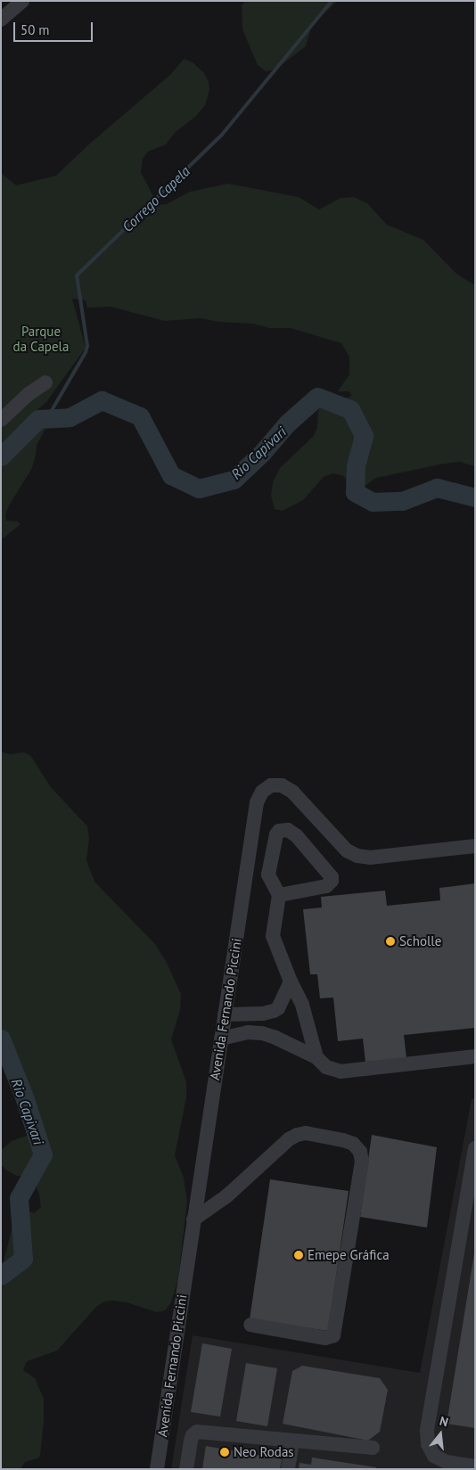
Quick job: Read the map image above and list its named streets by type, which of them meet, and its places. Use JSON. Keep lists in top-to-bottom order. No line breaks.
{"streets":{"street":["Avenida Fernando Piccini"]},"water":["Corrego Capela","Rio Capivari"],"parks":["Parque da Capela"],"places":["Scholle","Emepe Gráfica","Neo Rodas"],"scale_bar":"50 m","north":"top"}
